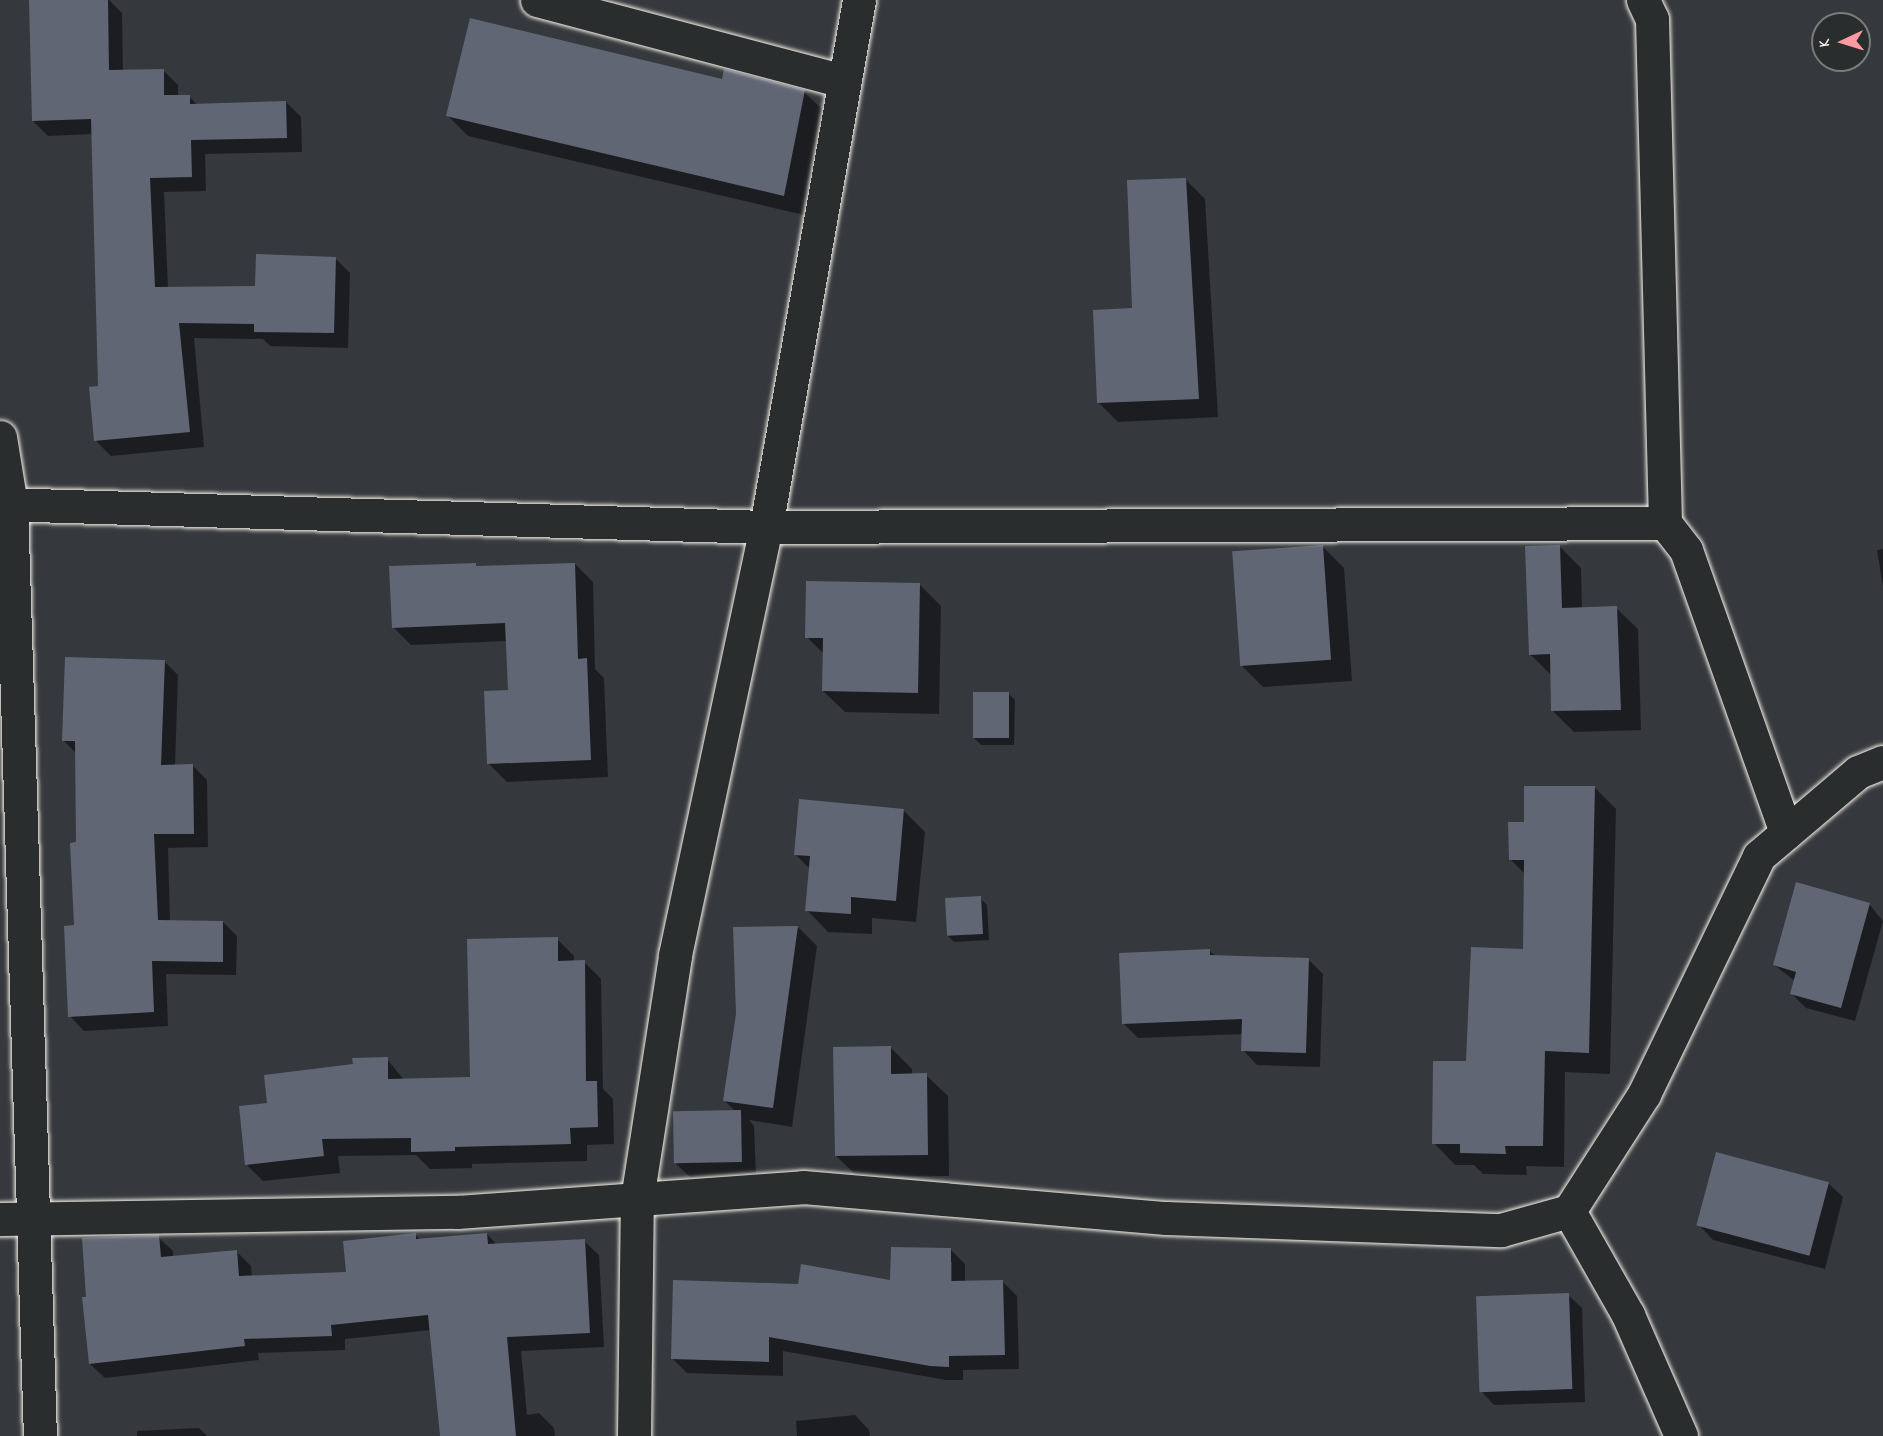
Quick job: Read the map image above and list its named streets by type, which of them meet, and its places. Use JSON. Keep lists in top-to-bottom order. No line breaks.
{"north":"left"}
